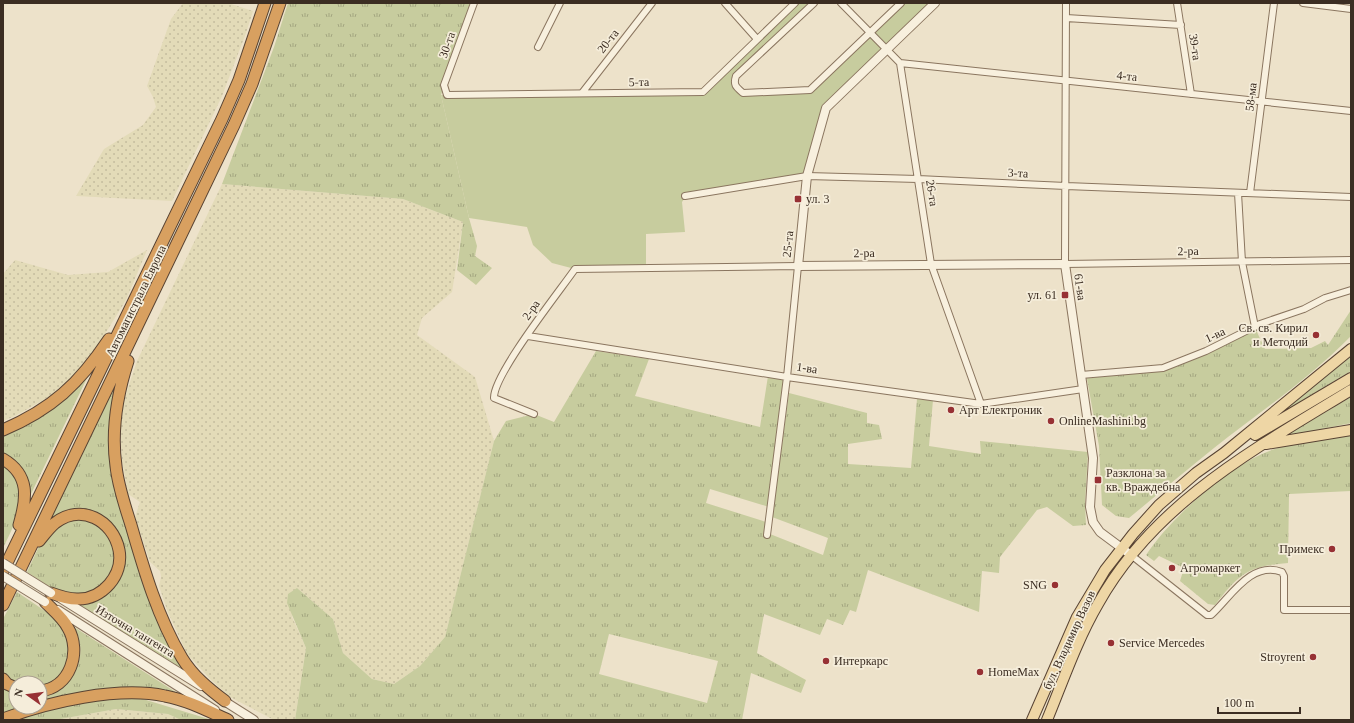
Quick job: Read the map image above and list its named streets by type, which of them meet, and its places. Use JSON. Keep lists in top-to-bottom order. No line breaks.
{"streets":{"highway":["Автомагистрала Европа"],"main road":["бул. Владимир Вазов"],"street":["20-та","30-та","39-та","4-та","5-та","58-ма","3-та","26-та","25-та","2-ра","61-ва","1-ва","Източна тангента"]},"crossings":[["20-та","5-та"],["30-та","5-та"],["39-та","4-та"],["4-та","58-ма"],["4-та","26-та"],["4-та","61-ва"],["58-ма","3-та"],["3-та","26-та"],["3-та","25-та"],["3-та","61-ва"],["26-та","2-ра"],["26-та","1-ва"],["25-та","2-ра"],["25-та","1-ва"],["2-ра","61-ва"],["2-ра","1-ва"],["61-ва","1-ва"],["61-ва","бул. Владимир Вазов"]],"places":{"transit":["ул. 3","ул. 61","Разклона за кв. Враждебна"],"other":["Св. св. Кирил и Методий","Арт Електроник","ОnlineMashini.bg","Примекс","Агромаркет","SNG","Service Mercedes","Stroyrent","Интеркарс","HomeMax"]},"scale_bar":"100 m","north":"left"}
